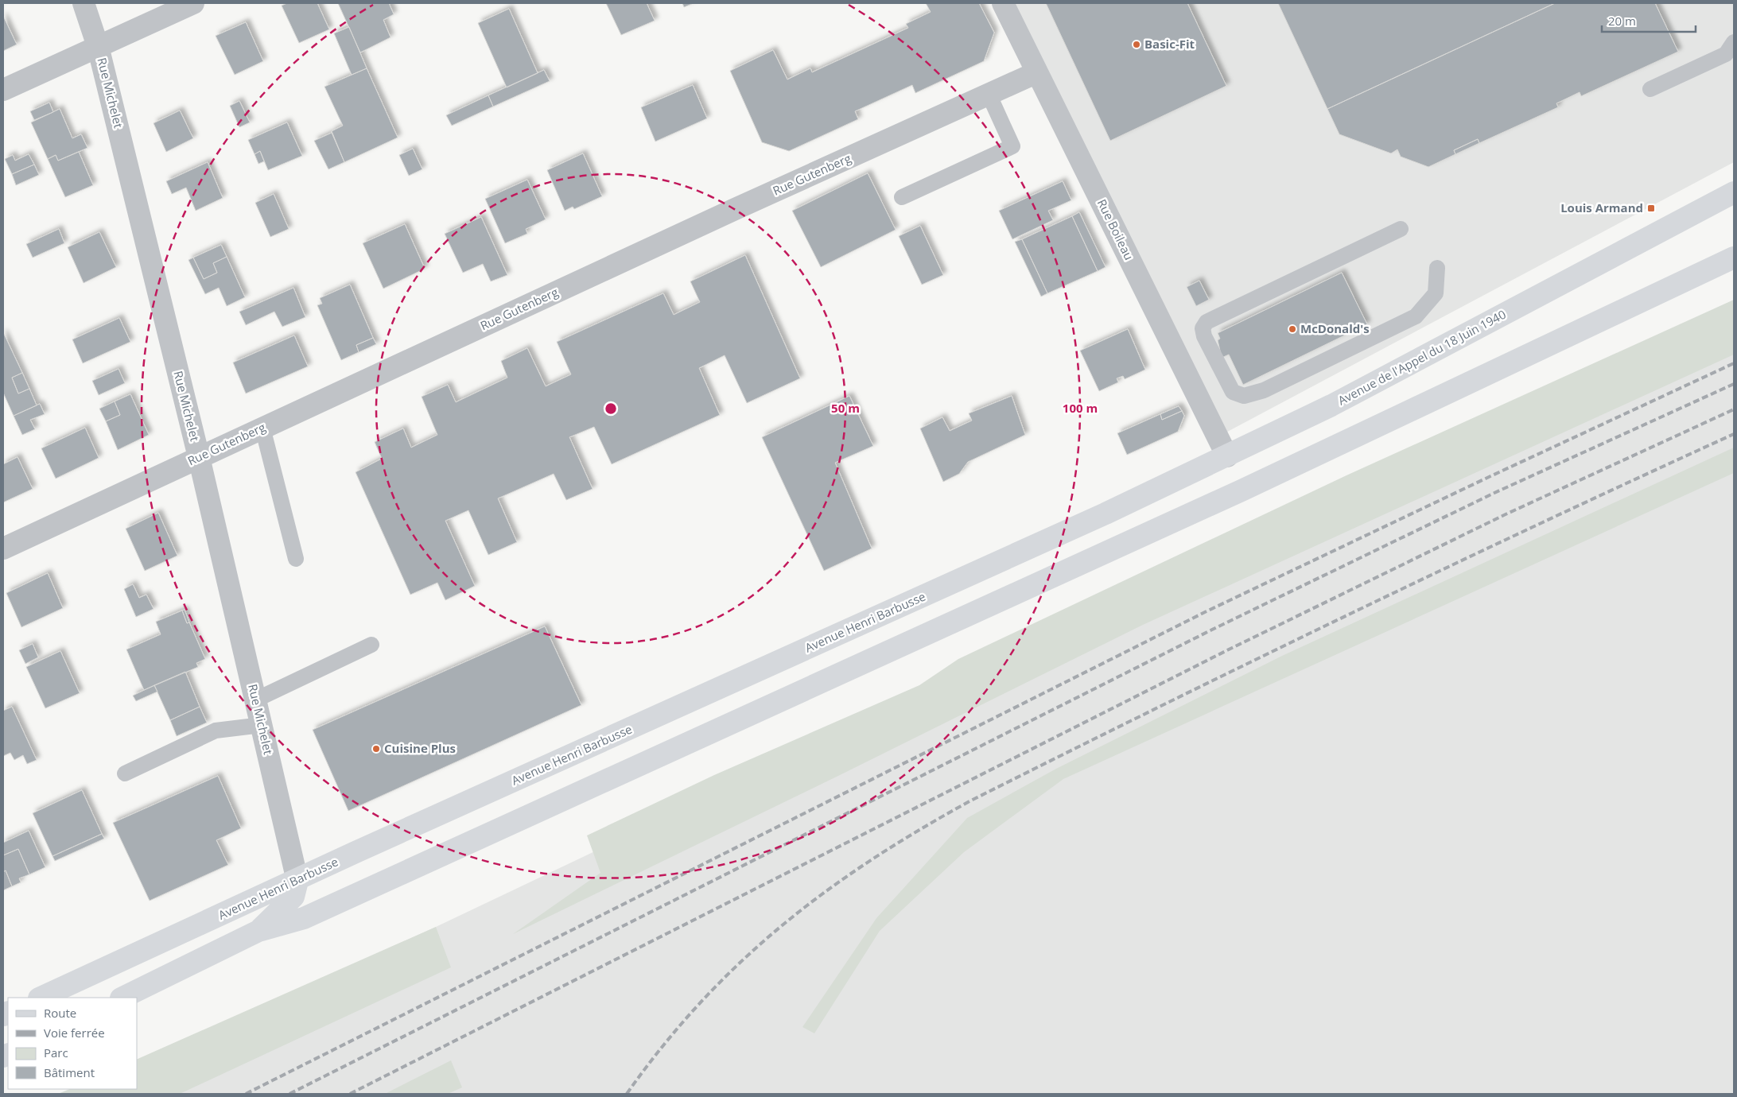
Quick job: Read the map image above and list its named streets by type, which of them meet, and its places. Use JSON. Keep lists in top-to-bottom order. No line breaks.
{"streets":{"main road":["Avenue de l'Appel du 18 Juin 1940","Avenue Henri Barbusse"],"street":["Rue Michelet","Rue Gutenberg","Rue Boileau"]},"crossings":[["Rue Michelet","Rue Gutenberg"],["Rue Michelet","Avenue Henri Barbusse"],["Rue Gutenberg","Rue Boileau"],["Rue Boileau","Avenue de l'Appel du 18 Juin 1940"],["Avenue de l'Appel du 18 Juin 1940","Avenue Henri Barbusse"]],"places":{"other":["Basic-Fit","McDonald's","Cuisine Plus"],"transit":["Louis Armand"]},"legend":["Route","Voie ferrée","Parc","Bâtiment"],"scale_bar":"20 m","rings":["50 m","100 m"]}
